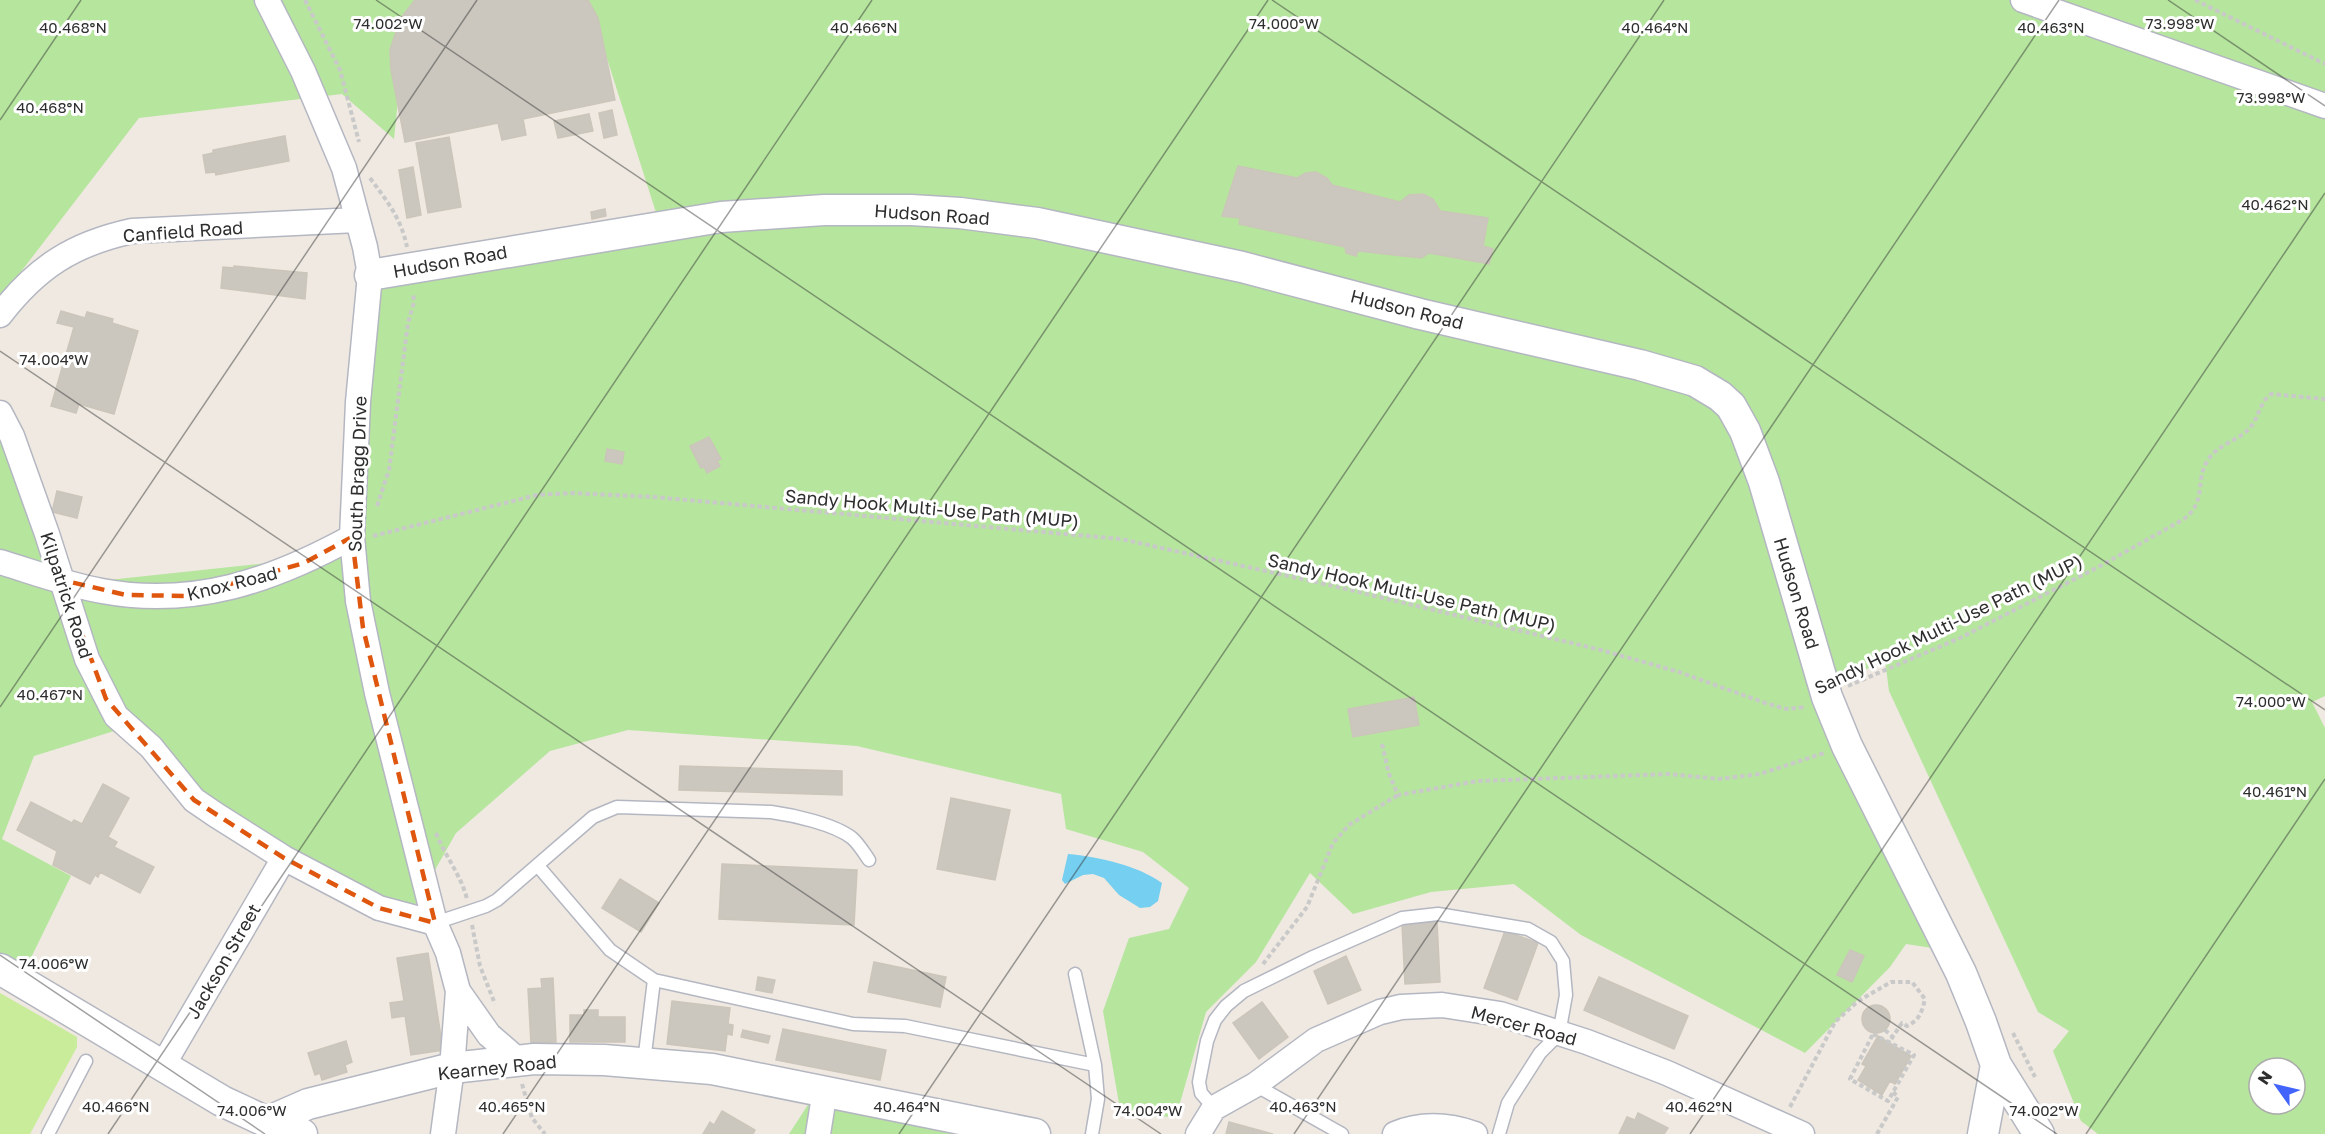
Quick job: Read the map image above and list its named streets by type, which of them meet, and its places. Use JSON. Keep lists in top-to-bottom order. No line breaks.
{"streets":{"street":["Hudson Road","Canfield Road","South Bragg Drive","Knox Road","Kilpatrick Road","Jackson Street","Mercer Road","Kearney Road"],"path":["Sandy Hook Multi-Use Path (MUP)"]},"crossings":[["Hudson Road","South Bragg Drive"],["Hudson Road","Sandy Hook Multi-Use Path (MUP)"],["Canfield Road","South Bragg Drive"],["South Bragg Drive","Sandy Hook Multi-Use Path (MUP)"],["South Bragg Drive","Knox Road"],["South Bragg Drive","Kilpatrick Road"],["South Bragg Drive","Kearney Road"],["Sandy Hook Multi-Use Path (MUP)","Knox Road"],["Knox Road","Kilpatrick Road"],["Kilpatrick Road","Jackson Street"]],"north":"top left","coordinates":["73.998°W","74.002°W","74.000°W","40.468°N","40.466°N","40.464°N","40.463°N","40.462°N","74.004°W","40.467°N","40.461°N","74.006°W","40.465°N"]}
